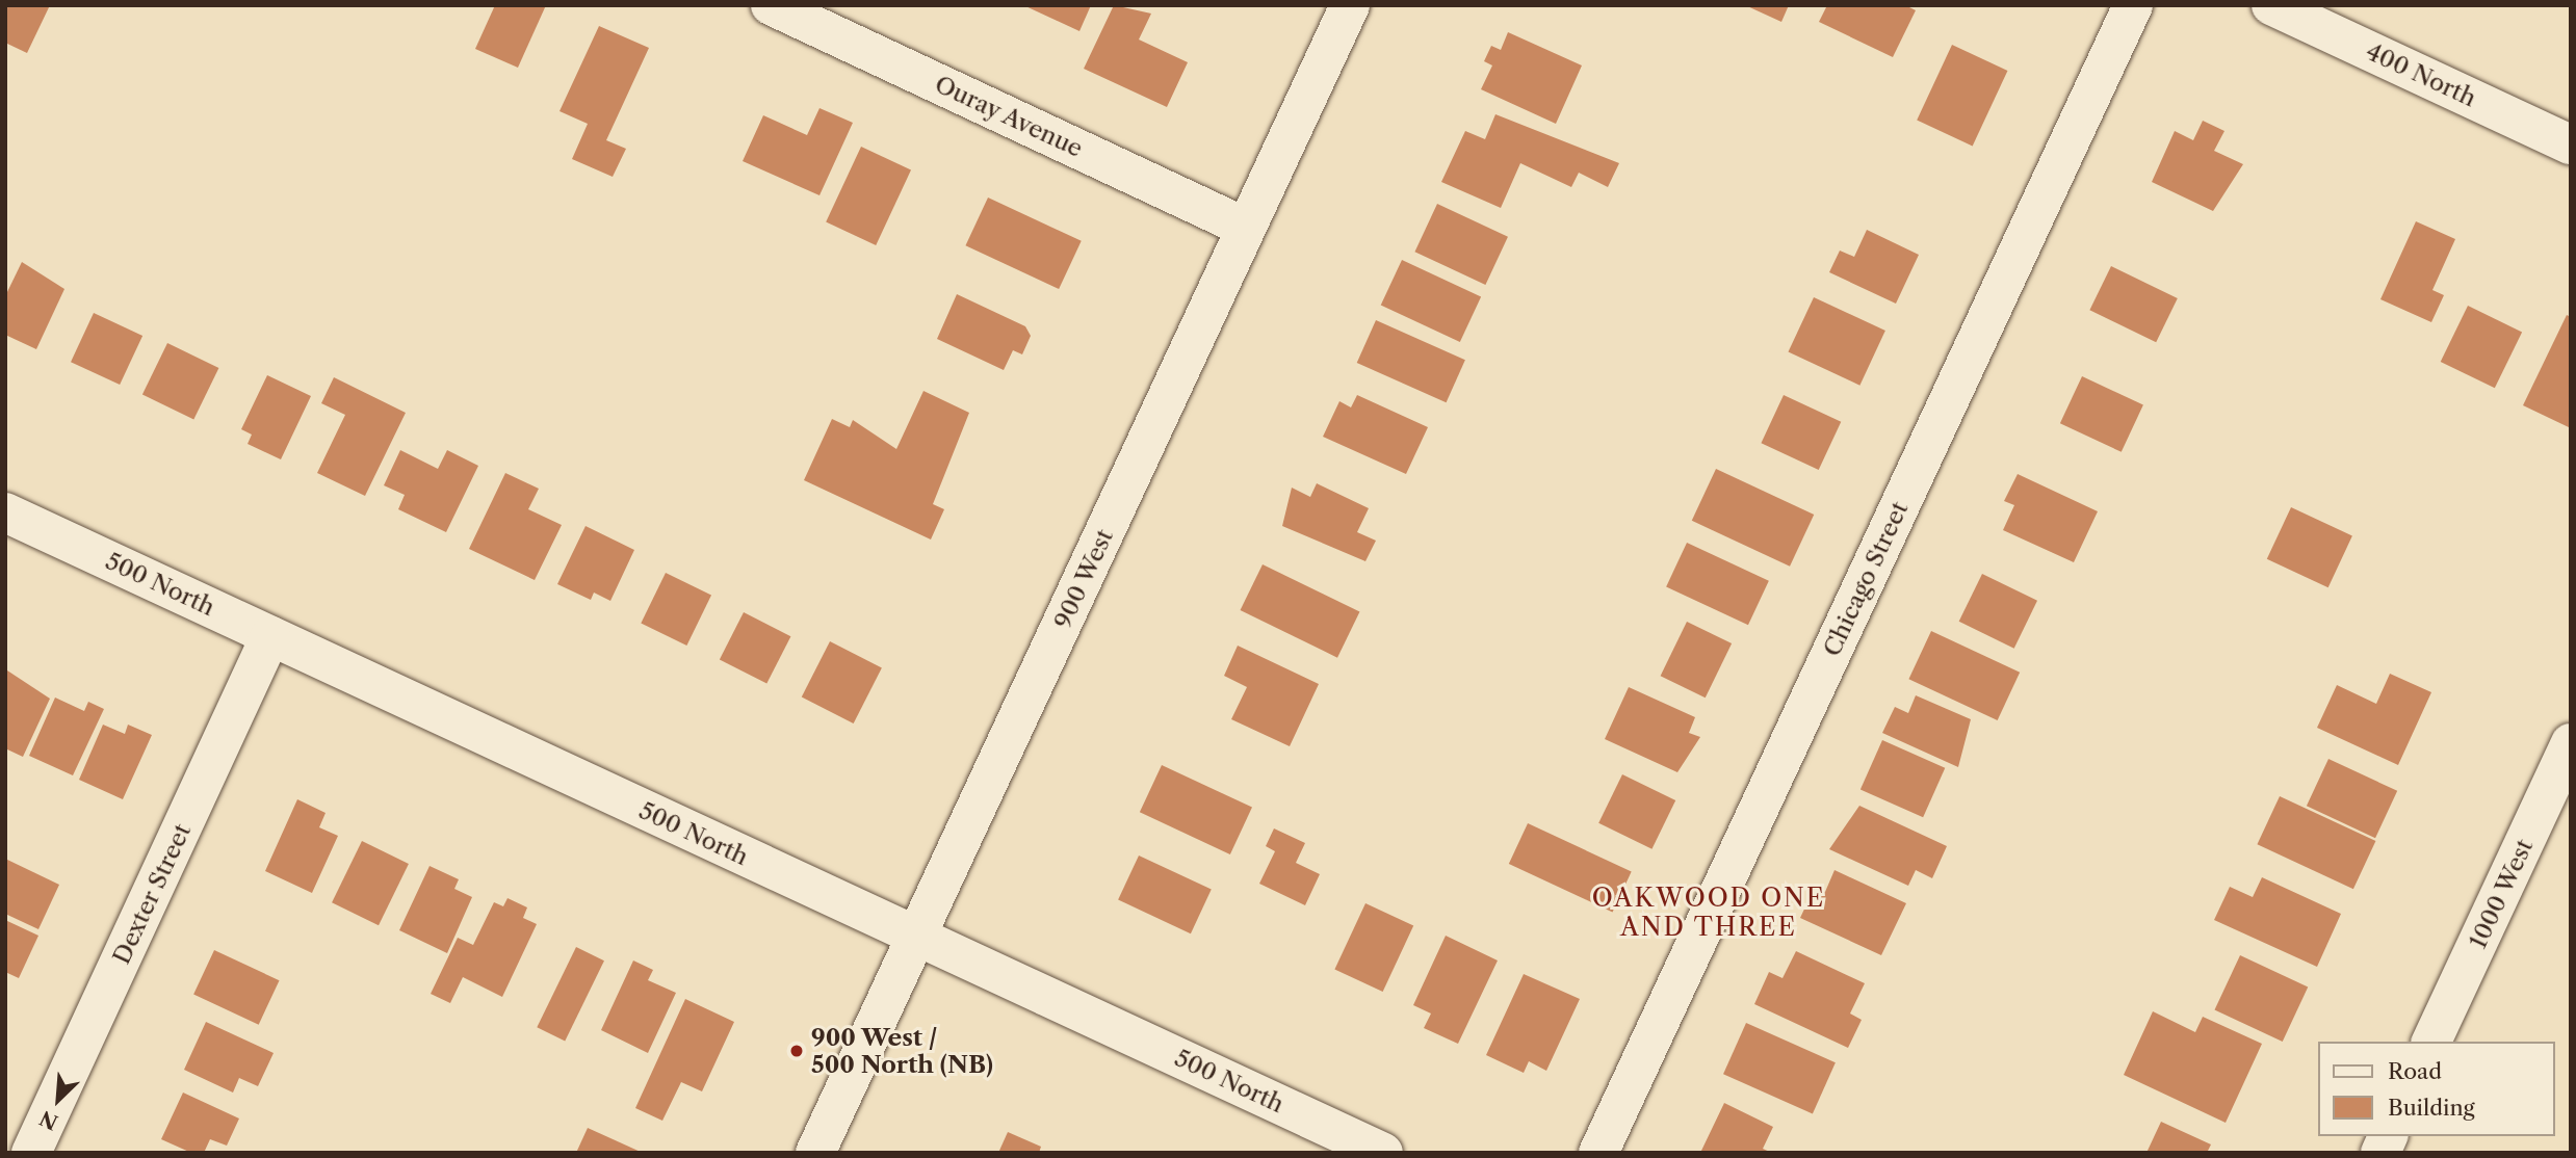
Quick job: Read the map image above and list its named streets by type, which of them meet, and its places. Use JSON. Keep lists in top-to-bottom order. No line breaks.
{"streets":{"street":["400 North","Ouray Avenue","900 West","Chicago Street","500 North","Dexter Street","1000 West"]},"crossings":[["Ouray Avenue","900 West"],["900 West","500 North"],["500 North","Dexter Street"]],"districts":["OAKWOOD ONE AND THREE"],"places":["900 West / 500 North (NB)"],"legend":["Road","Building"],"north":"bottom left"}
